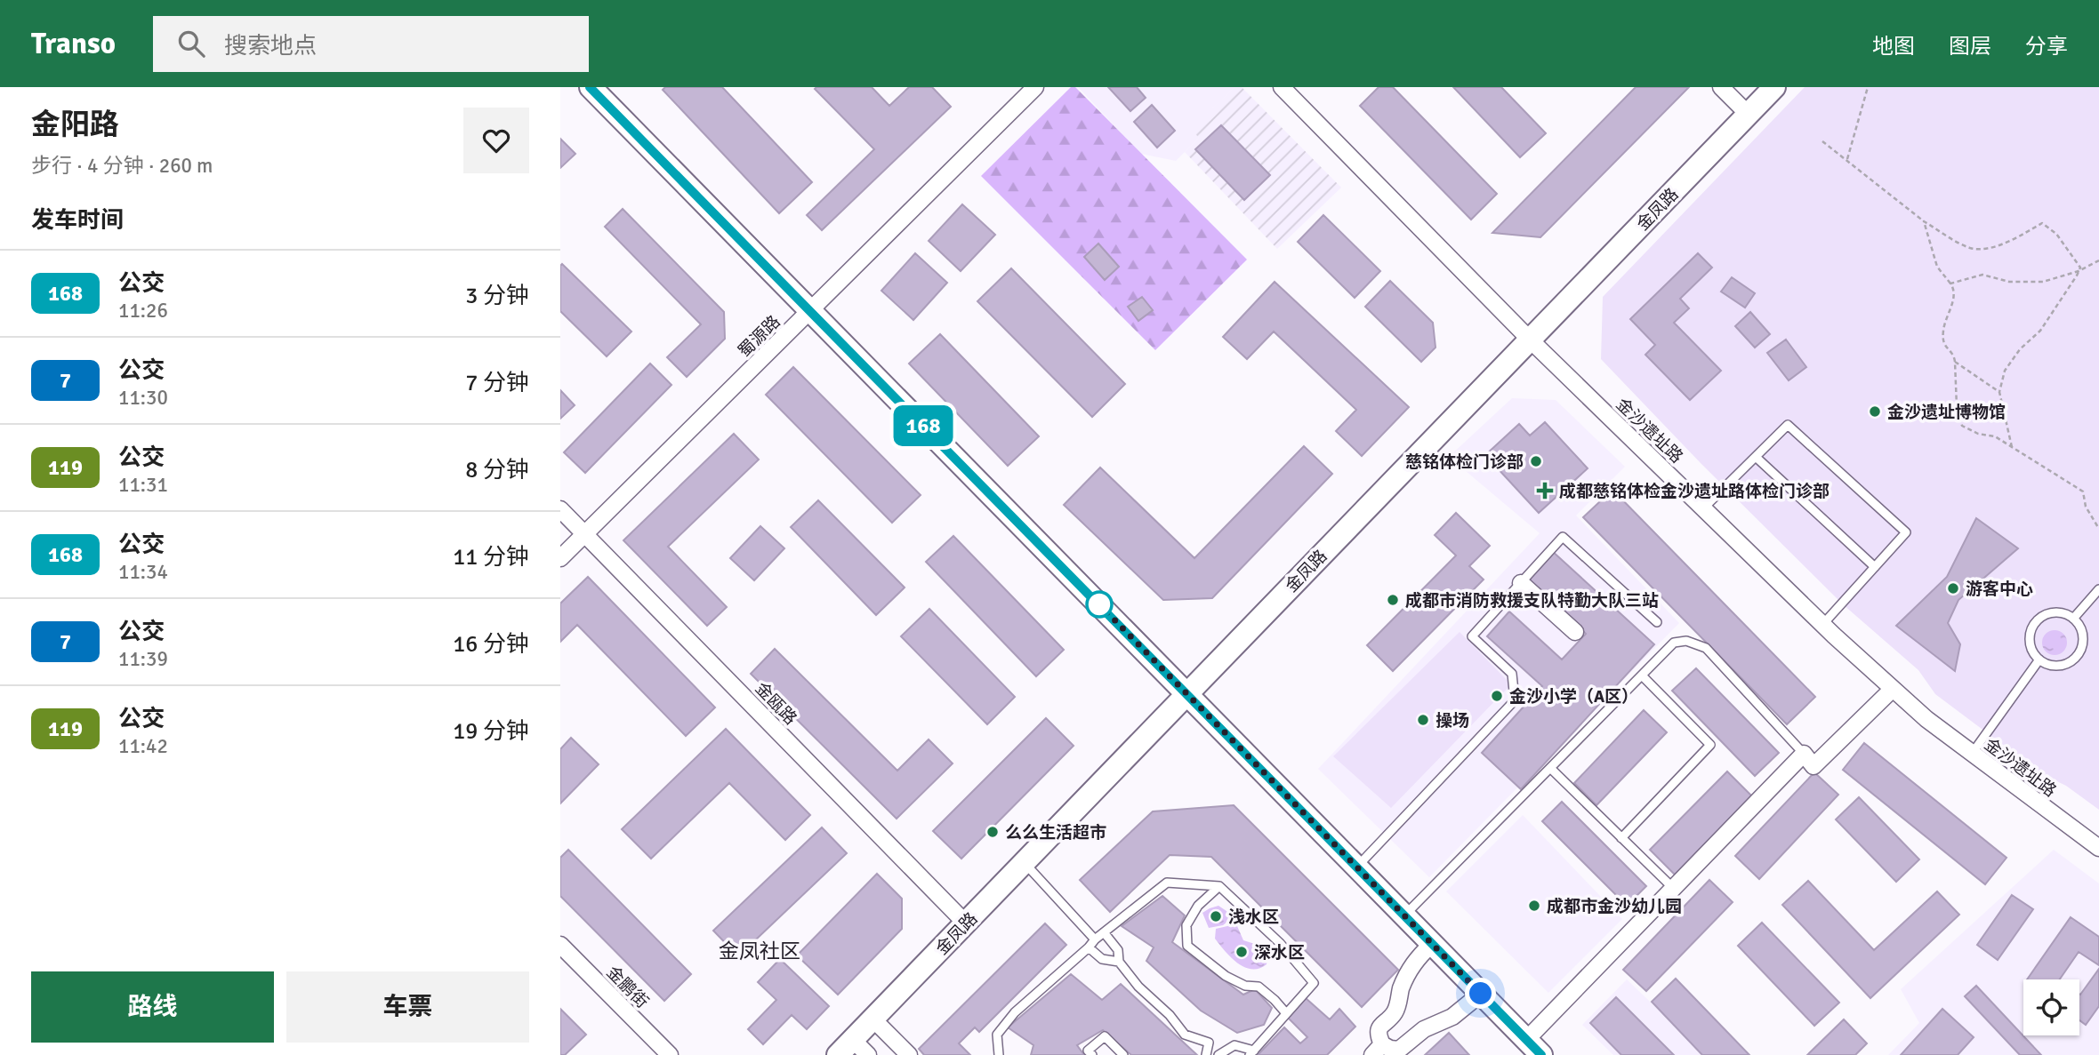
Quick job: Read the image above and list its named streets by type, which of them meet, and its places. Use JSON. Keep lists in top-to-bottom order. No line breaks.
{"streets":{"street":["金凤路","蜀源路","金沙遗址路","金瓯路","金鹏街"]},"crossings":[["金凤路","金沙遗址路"],["金凤路","金瓯路"],["蜀源路","金瓯路"]],"districts":["金凤社区"],"places":{"other":["金沙遗址博物馆","慈铭体检门诊部","游客中心","成都市消防救援支队特勤大队三站","金沙小学（A区）","操场","么么生活超市","成都市金沙幼儿园","浅水区","深水区"],"health":["成都慈铭体检金沙遗址路体检门诊部"]},"lines":["bus line 168"],"page":{"header":"Transo","search":"搜索地点","nav":["地图","图层","分享"],"heading":[["金阳路","步行 · 4 分钟 · 260 m"],"发车时间"],"on_map":"168","list":[{"mark":"168","name":"公交","note":"11:26","value":"3 分钟"},{"mark":"7","name":"公交","note":"11:30","value":"7 分钟"},{"mark":"119","name":"公交","note":"11:31","value":"8 分钟"},{"mark":"168","name":"公交","note":"11:34","value":"11 分钟"},{"mark":"7","name":"公交","note":"11:39","value":"16 分钟"},{"mark":"119","name":"公交","note":"11:42","value":"19 分钟"}],"buttons":["路线","车票"]}}
